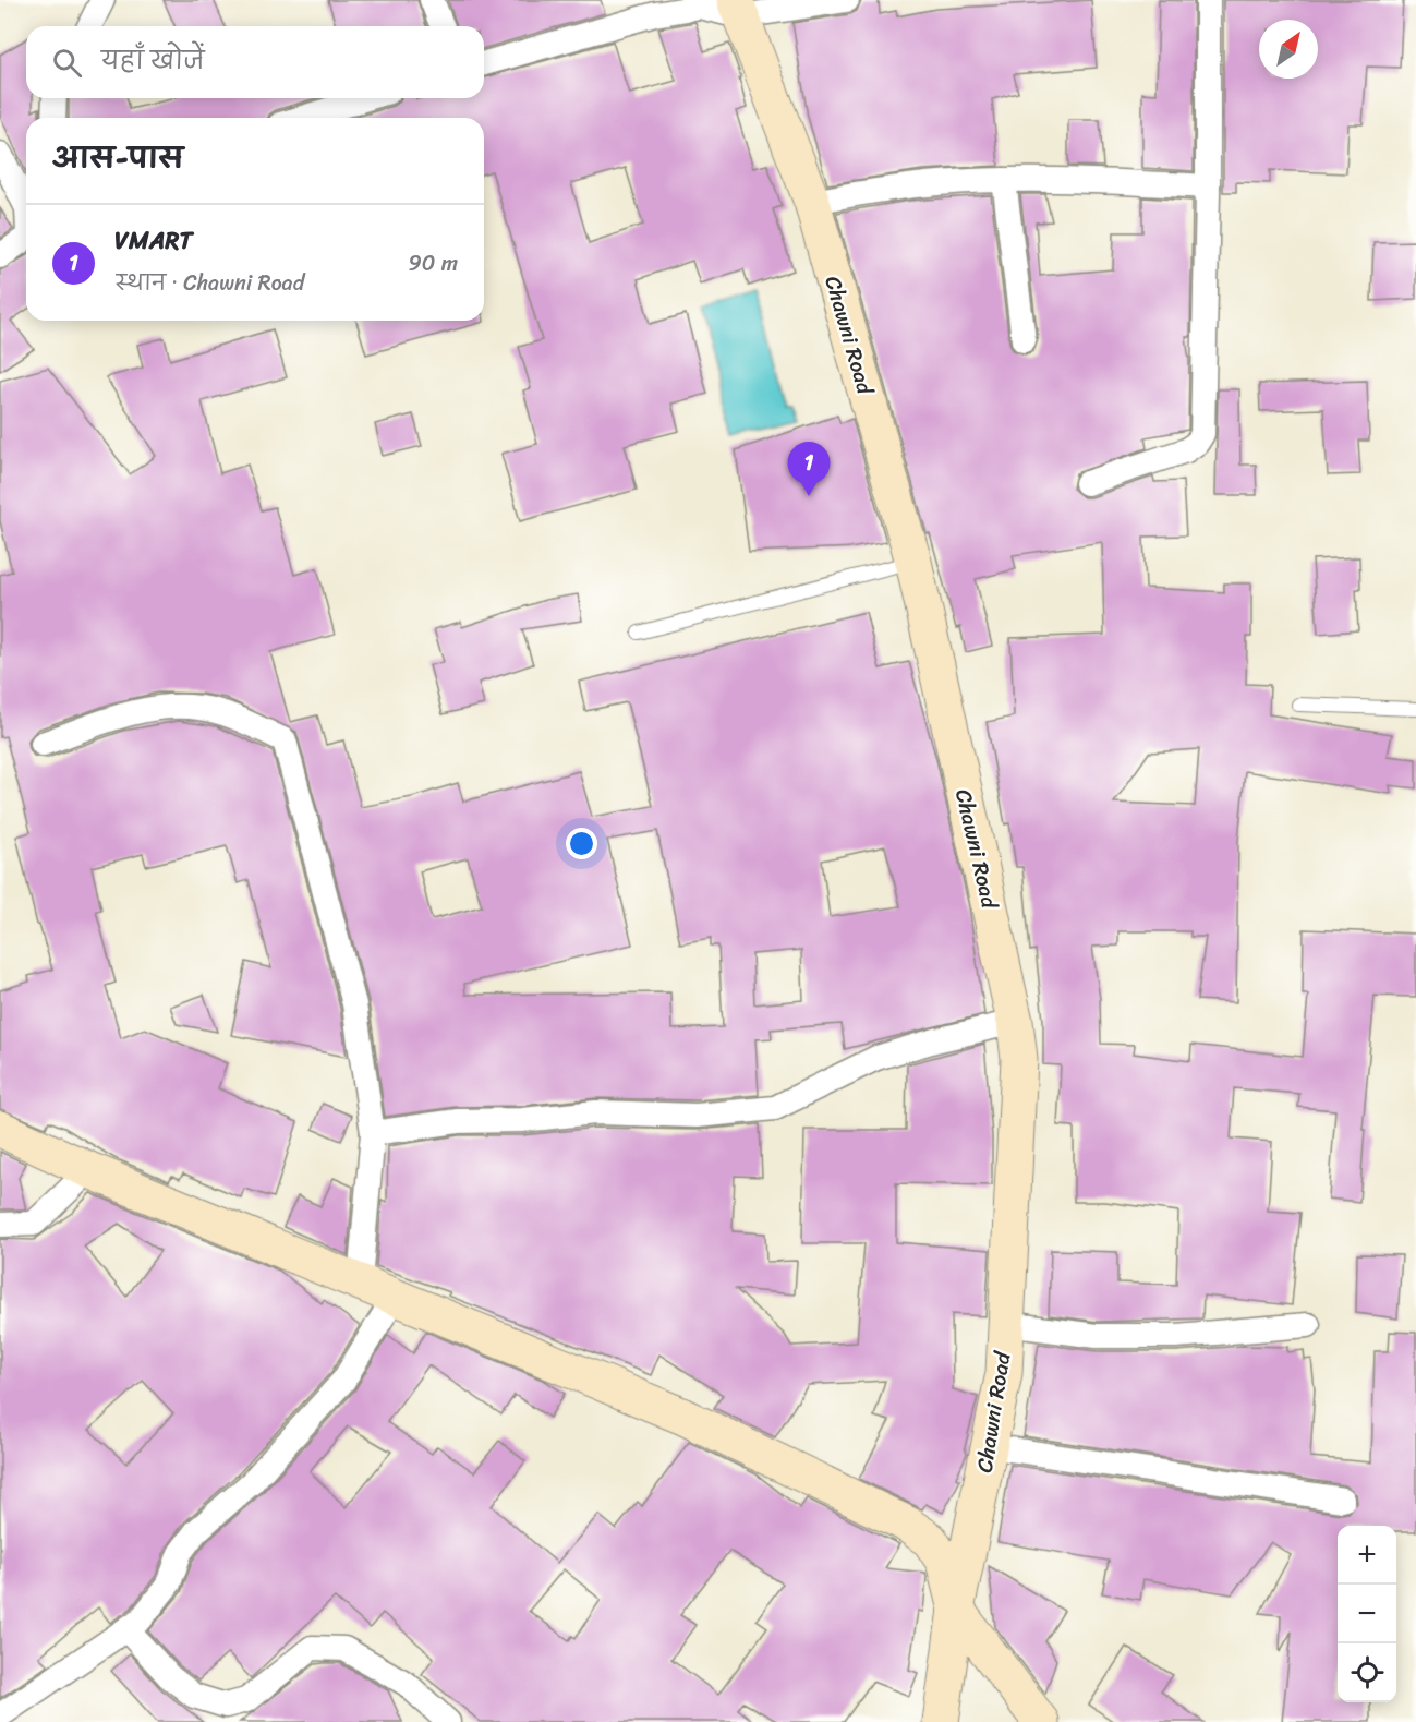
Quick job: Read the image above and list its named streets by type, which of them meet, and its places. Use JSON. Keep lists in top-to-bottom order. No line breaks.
{"streets":{"street":["Chawni Road"]},"north":"top right","page":{"search":"यहाँ खोजें","heading":"आस-पास","list":[{"mark":"1","name":"VMART","note":"स्थान · Chawni Road","value":"90 m"}],"pins":"1","map_buttons":["+","−"]}}
